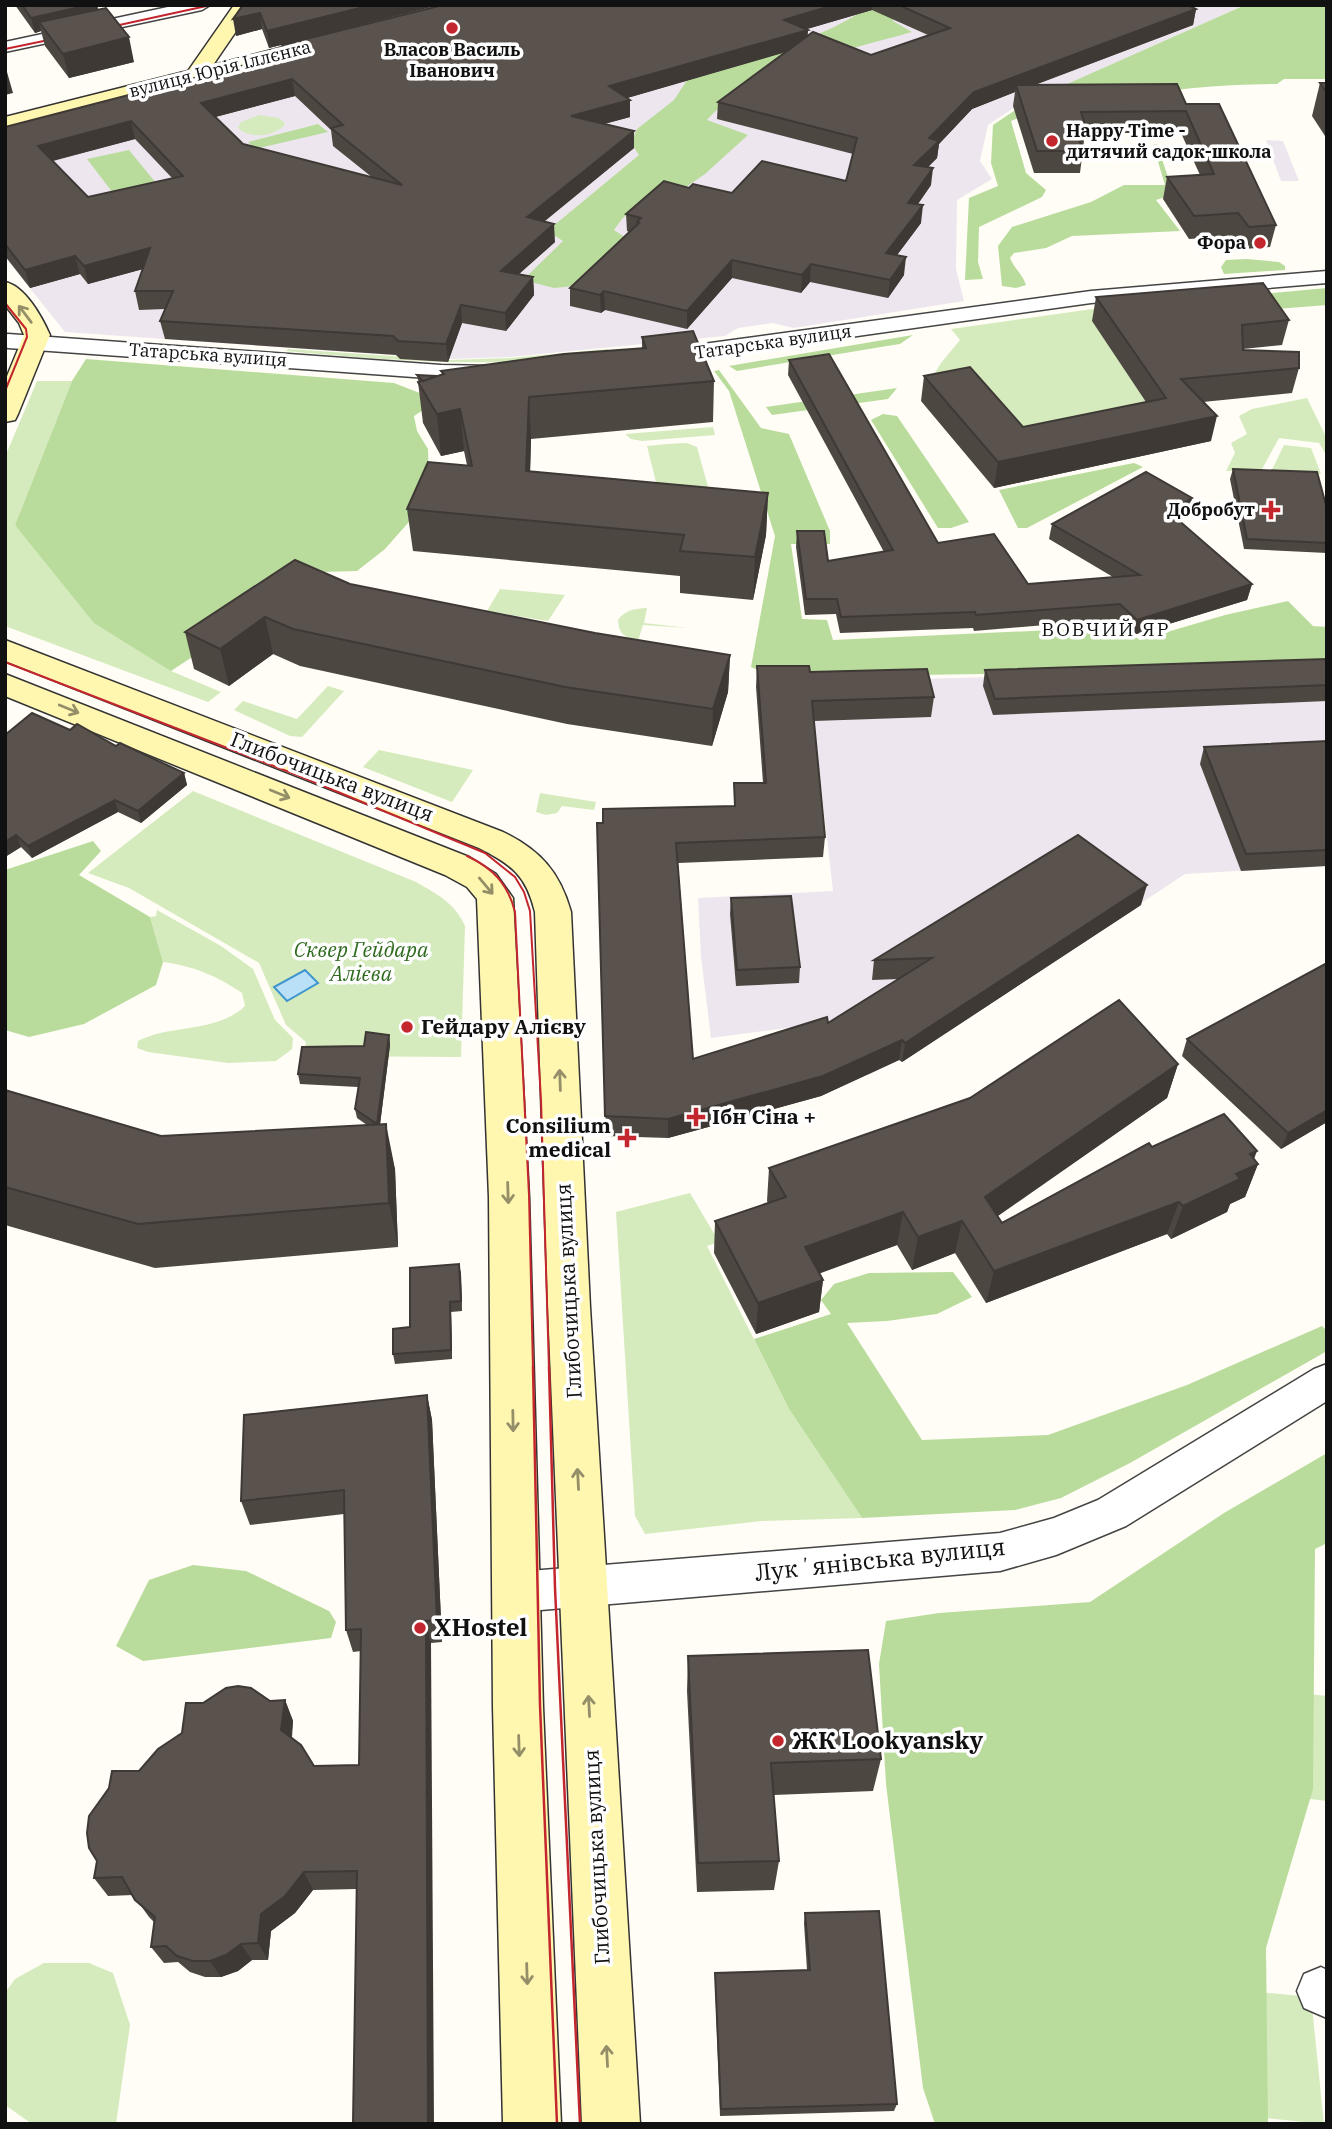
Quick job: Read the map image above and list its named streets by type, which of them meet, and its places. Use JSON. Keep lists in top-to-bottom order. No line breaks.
{"streets":{"main road":["вулиця Юрія Іллєнка","Глибочицька вулиця"],"street":["Татарська вулиця","Лукʼянівська вулиця"]},"crossings":[["Глибочицька вулиця","Лукʼянівська вулиця"]],"districts":["ВОВЧИЙ ЯР"],"parks":["Сквер Гейдара Алієва"],"places":{"other":["Власов Василь Іванович","Happy Time - дитячий садок-школа","Фора","Гейдару Алієву","XHostel","ЖК Lookyansky"],"health":["Добробут","Ібн Сіна +","Consilium medical"]}}
